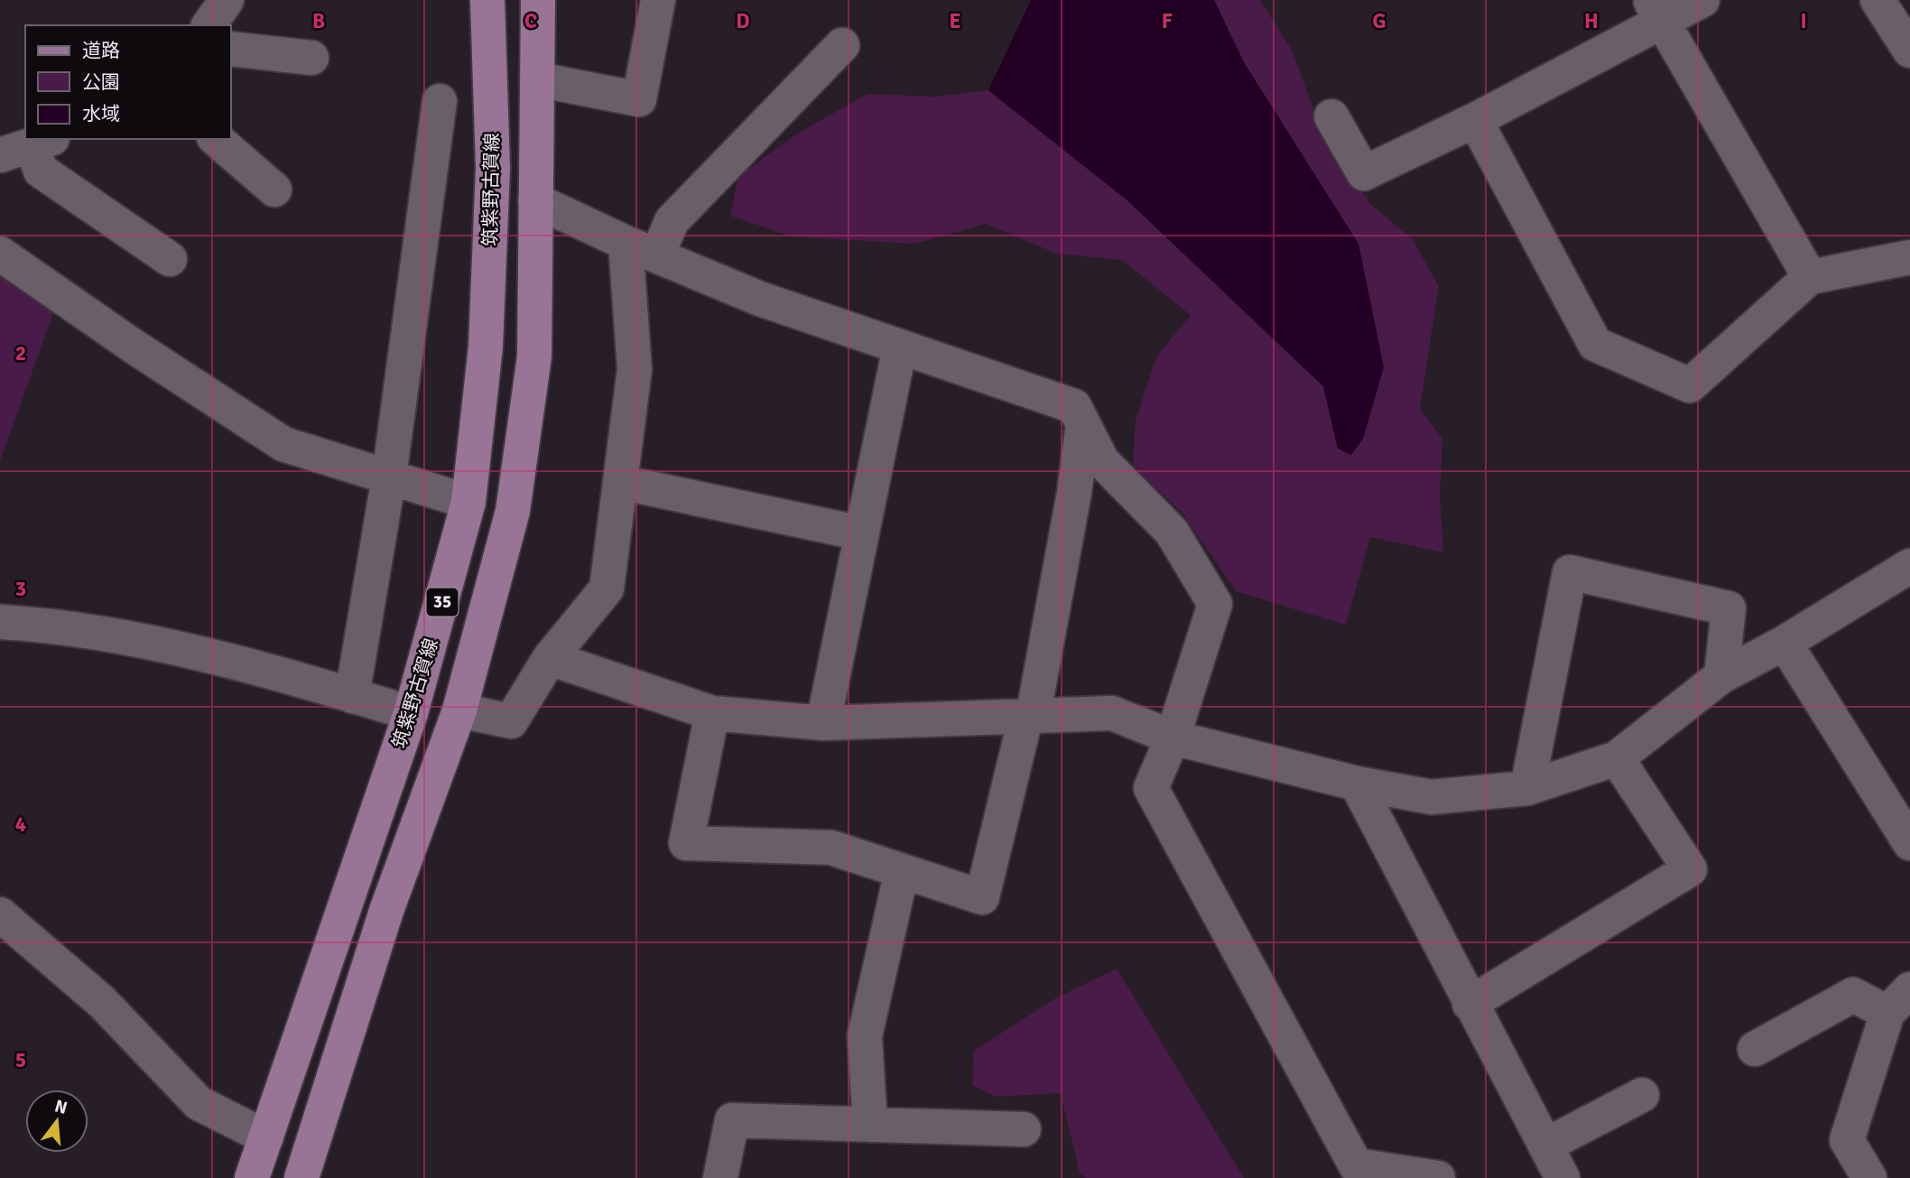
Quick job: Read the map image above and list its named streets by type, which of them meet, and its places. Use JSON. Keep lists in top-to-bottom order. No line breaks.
{"streets":{"main road":["筑紫野古賀線","35"]},"legend":["道路","公園","水域"],"north":"top","grid":{"columns":["B","C","D","E","F","G","H","I"],"rows":["2","3","4","5"]}}
